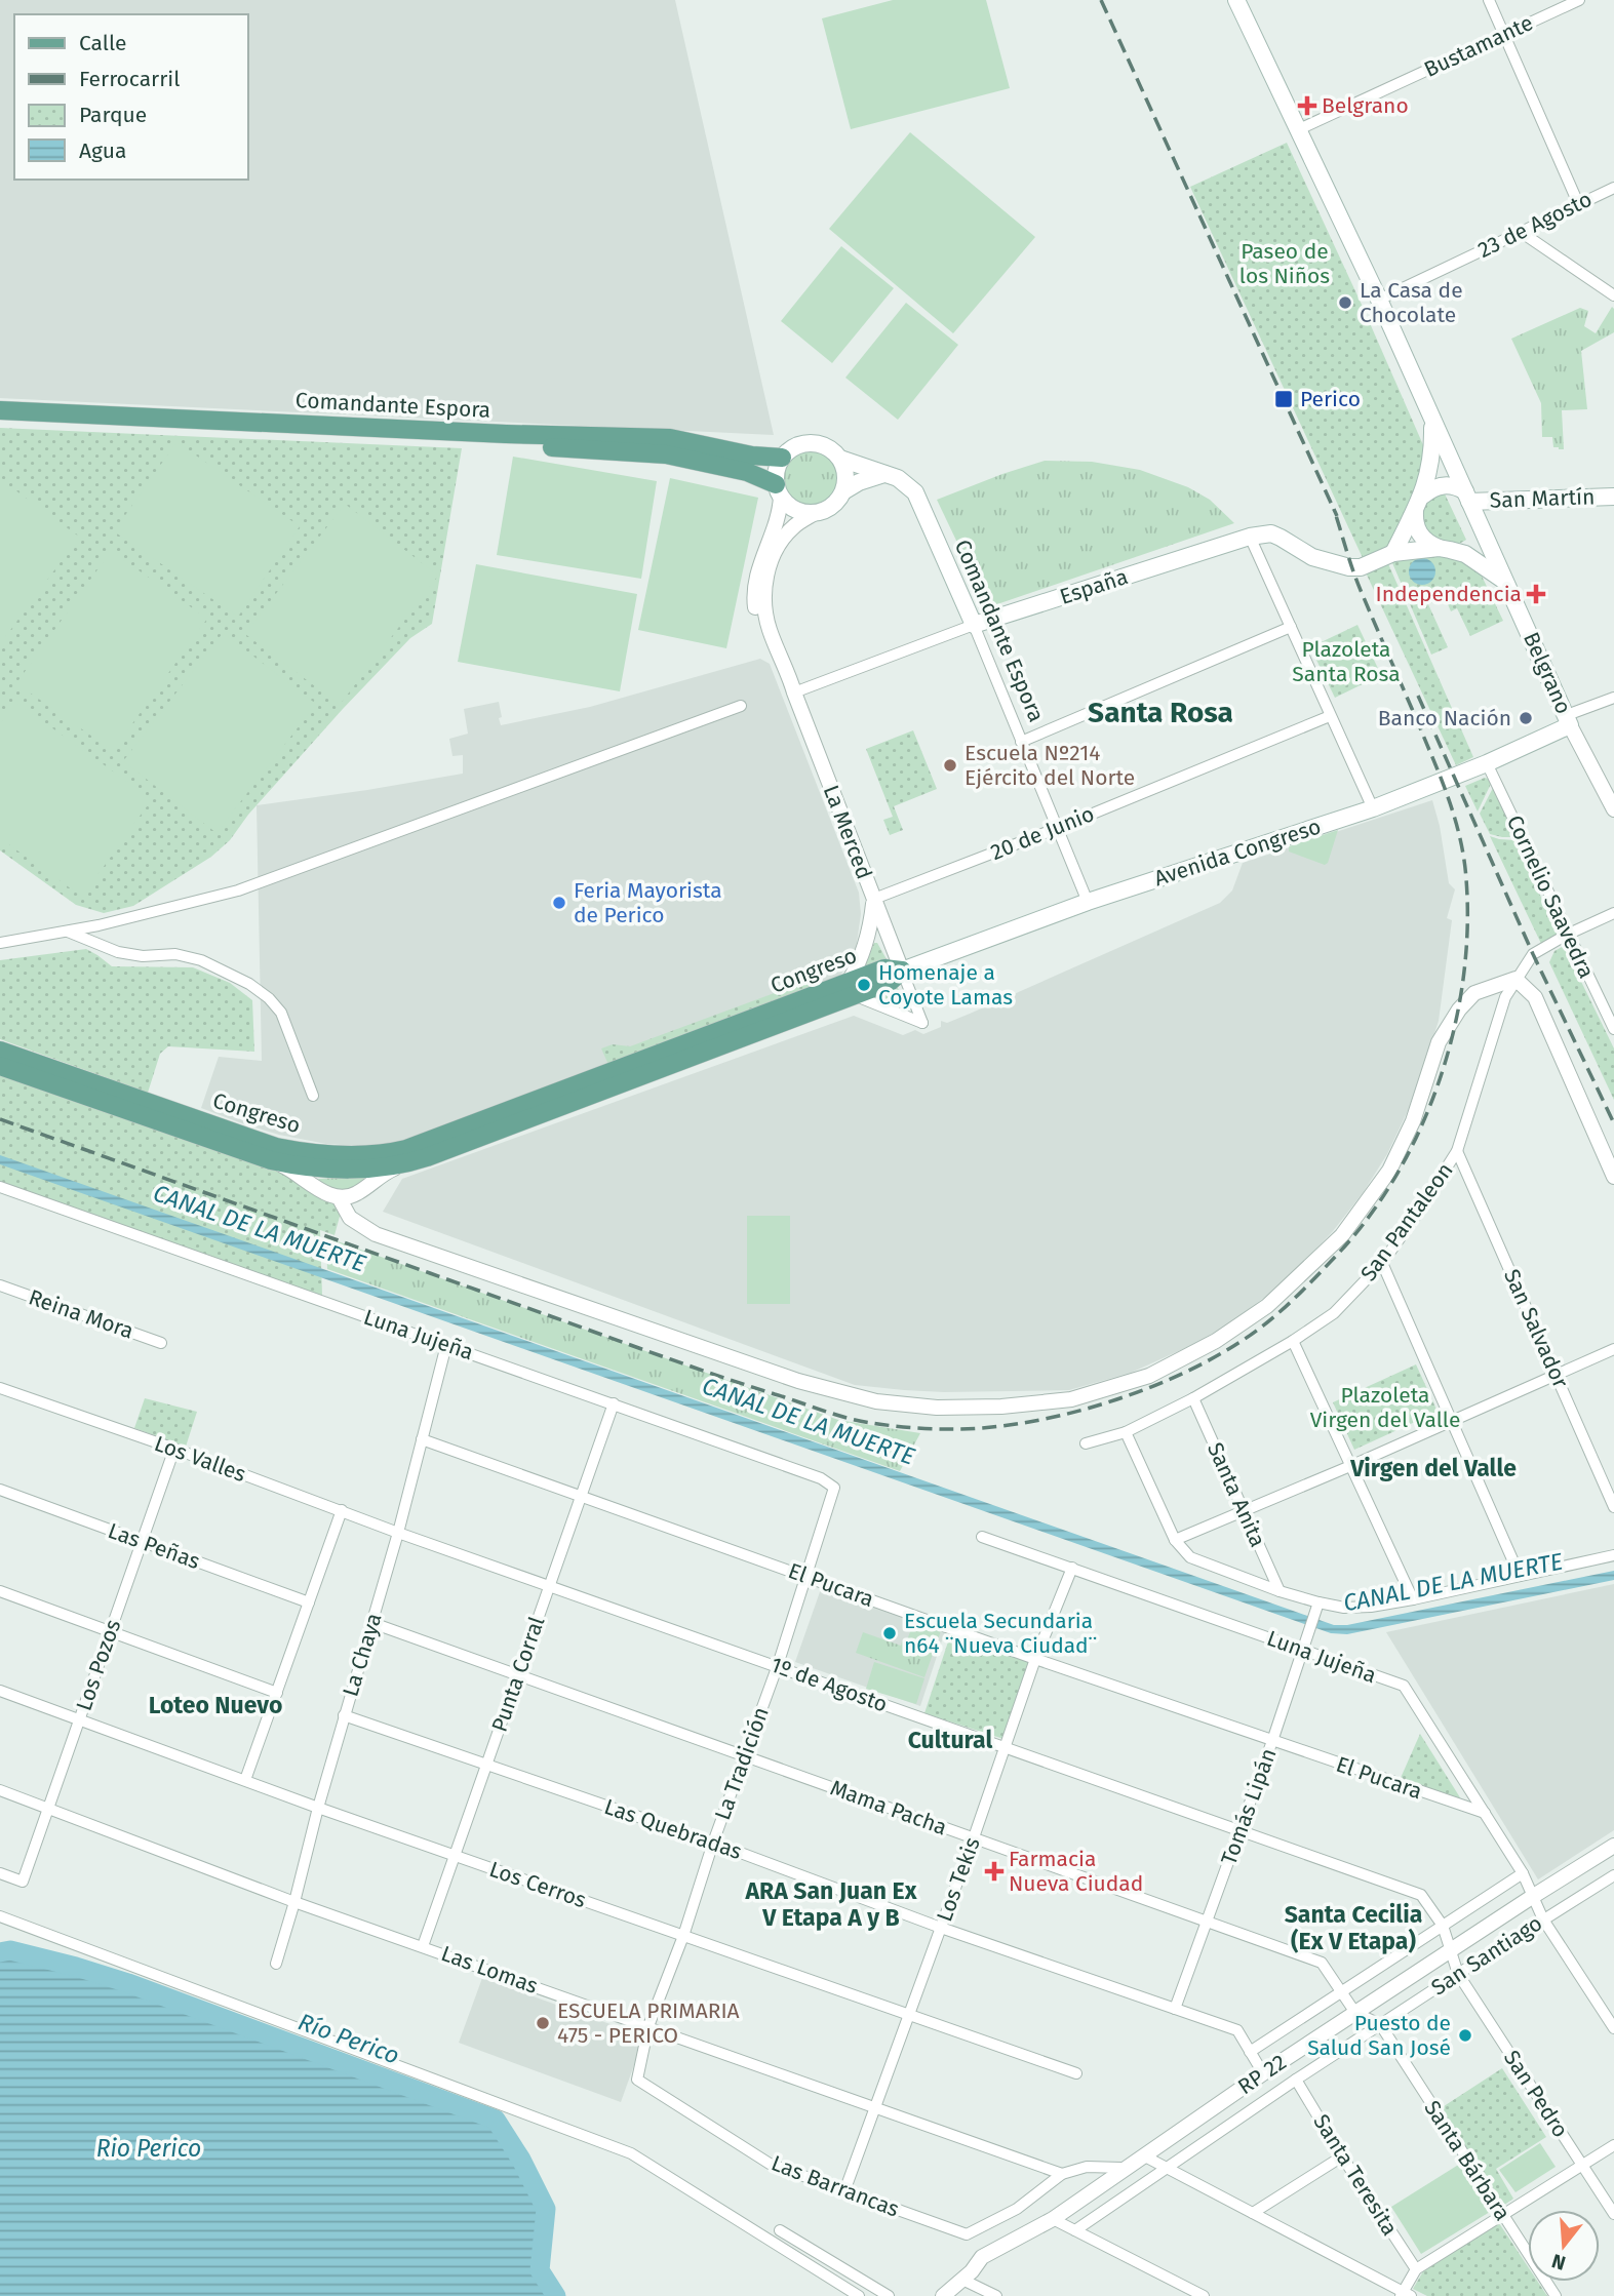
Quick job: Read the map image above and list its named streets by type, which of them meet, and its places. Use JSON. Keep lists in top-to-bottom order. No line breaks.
{"streets":{"main road":["Comandante Espora","San Martín","España","Belgrano","Avenida Congreso","Congreso"],"street":["Bustamante","23 de Agosto","La Merced","20 de Junio","Cornelio Saavedra","San Pantaleon","Reina Mora","San Salvador","Luna Jujeña","Los Valles","Santa Anita","Las Peñas","El Pucara","La Chaya","Los Pozos","Punta Corral","1º de Agosto","La Tradición","Tomás Lipán","Mama Pacha","Las Quebradas","Los Tekis","Los Cerros","San Santiago","Las Lomas","RP 22","San Pedro","Santa Bárbara","Santa Teresita","Las Barrancas"]},"crossings":[["Bustamante","Belgrano"],["23 de Agosto","Belgrano"],["Comandante Espora","España"],["Comandante Espora","20 de Junio"],["Comandante Espora","Avenida Congreso"],["San Martín","Belgrano"],["España","Belgrano"],["España","La Merced"],["Belgrano","Avenida Congreso"],["La Merced","20 de Junio"],["La Merced","Avenida Congreso"],["La Merced","Congreso"],["Avenida Congreso","Cornelio Saavedra"],["Avenida Congreso","Congreso"],["Cornelio Saavedra","San Pantaleon"],["San Pantaleon","San Salvador"],["San Pantaleon","Santa Anita"],["Luna Jujeña","El Pucara"],["Luna Jujeña","La Chaya"],["Luna Jujeña","Punta Corral"],["Luna Jujeña","La Tradición"],["Luna Jujeña","Tomás Lipán"],["Luna Jujeña","Los Tekis"],["Luna Jujeña","San Santiago"],["Luna Jujeña","RP 22"],["Los Valles","La Chaya"],["Los Valles","Los Pozos"],["Los Valles","1º de Agosto"],["Las Peñas","Los Pozos"],["El Pucara","La Chaya"],["El Pucara","Punta Corral"],["El Pucara","La Tradición"],["El Pucara","Tomás Lipán"],["El Pucara","Los Tekis"],["La Chaya","1º de Agosto"],["La Chaya","Mama Pacha"],["La Chaya","Las Quebradas"],["La Chaya","Los Cerros"],["La Chaya","Las Lomas"],["Los Pozos","Los Cerros"],["Los Pozos","Las Lomas"],["Punta Corral","1º de Agosto"],["Punta Corral","Mama Pacha"],["Punta Corral","Las Quebradas"],["Punta Corral","Los Cerros"],["Punta Corral","Las Lomas"],["1º de Agosto","La Tradición"],["1º de Agosto","Tomás Lipán"],["1º de Agosto","Los Tekis"],["1º de Agosto","San Santiago"],["1º de Agosto","RP 22"],["1º de Agosto","San Pedro"],["La Tradición","Mama Pacha"],["La Tradición","Las Quebradas"],["La Tradición","Los Cerros"],["La Tradición","Las Lomas"],["La Tradición","Las Barrancas"],["Tomás Lipán","Mama Pacha"],["Tomás Lipán","Las Quebradas"],["Mama Pacha","Los Tekis"],["Mama Pacha","RP 22"],["Las Quebradas","Los Tekis"],["Las Quebradas","RP 22"],["Los Tekis","Los Cerros"],["Los Tekis","Las Lomas"],["Los Tekis","Las Barrancas"],["San Santiago","San Pedro"],["San Santiago","Santa Bárbara"],["San Santiago","Santa Teresita"],["Las Lomas","Las Barrancas"]],"districts":["Santa Rosa","Virgen del Valle","Loteo Nuevo","Cultural","ARA San Juan Ex V Etapa A y B","Santa Cecilia (Ex V Etapa)"],"water":["CANAL DE LA MUERTE","Río Perico","Rio Perico"],"parks":["Paseo de los Niños","Plazoleta Santa Rosa","Plazoleta Virgen del Valle"],"places":{"health":["Belgrano","Independencia","Farmacia Nueva Ciudad"],"other":["La Casa de Chocolate","Banco Nación","Escuela Nº214 Ejército del Norte","Feria Mayorista de Perico","Homenaje a Coyote Lamas","Escuela Secundaria n64 ¨Nueva Ciudad¨","ESCUELA PRIMARIA 475 - PERICO","Puesto de Salud San José"],"transit":["Perico"]},"legend":["Calle","Ferrocarril","Parque","Agua"],"north":"bottom"}
